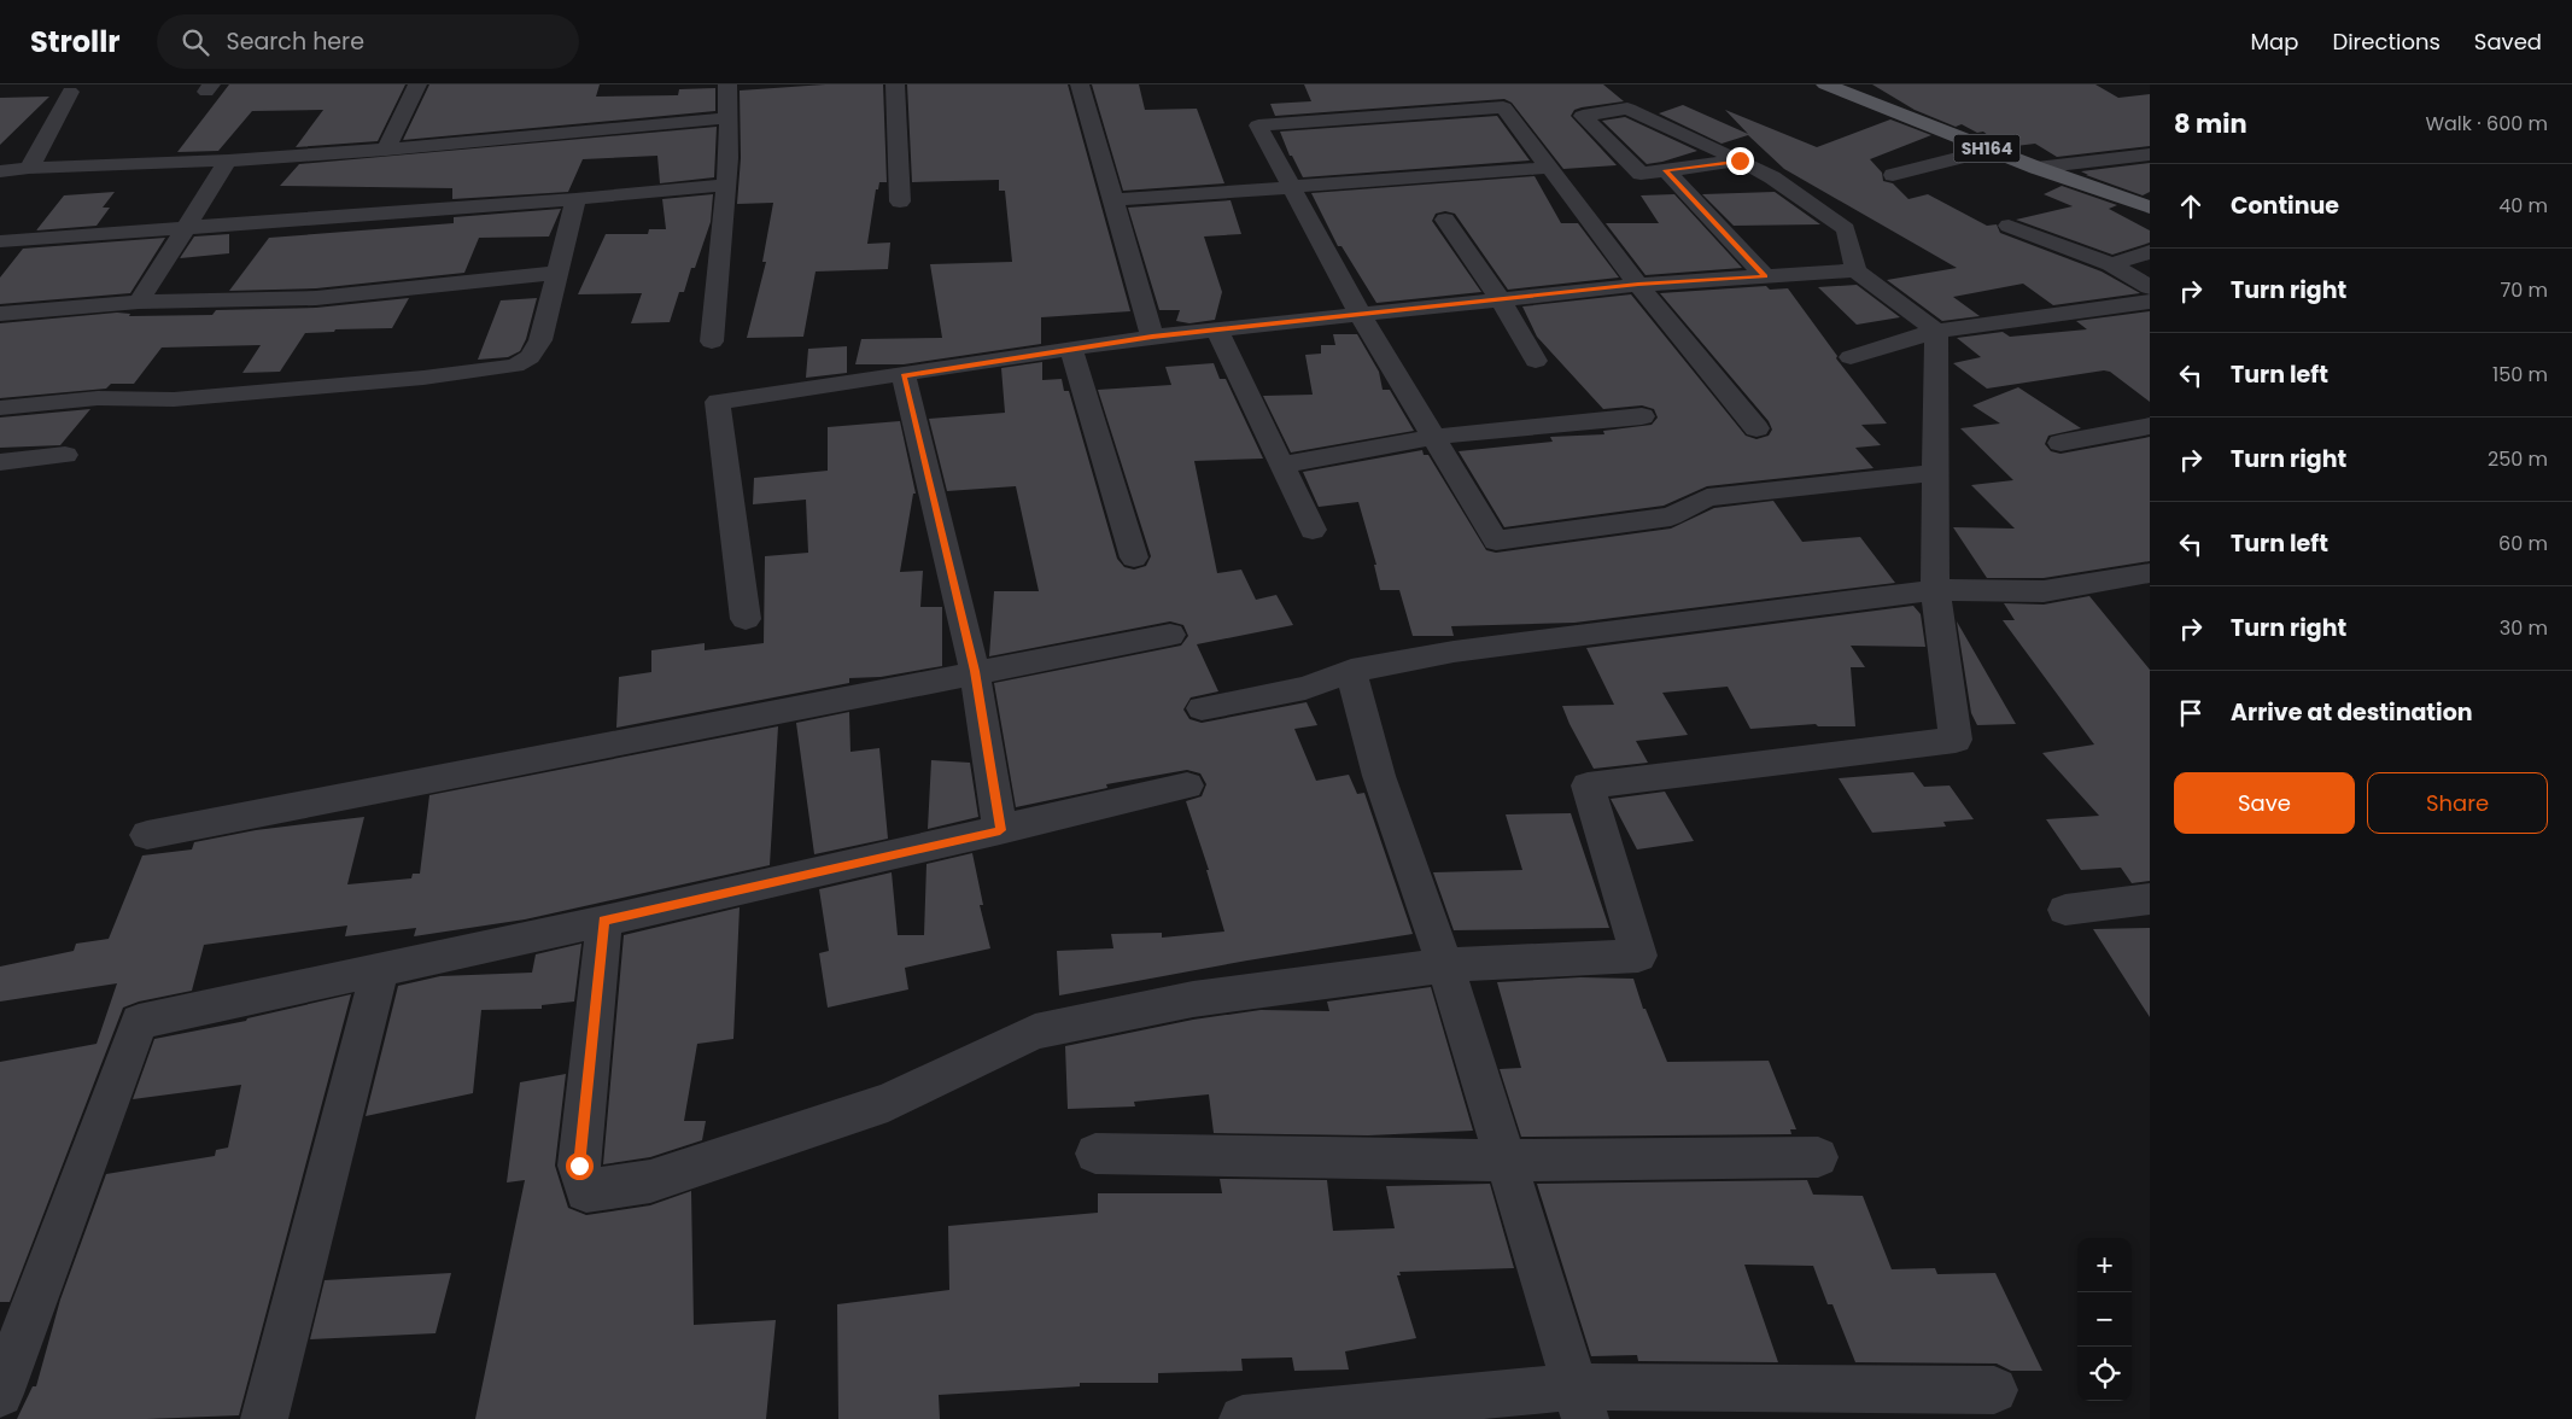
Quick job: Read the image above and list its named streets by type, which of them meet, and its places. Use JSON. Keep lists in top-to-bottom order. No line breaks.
{"streets":{"main road":["SH164"]},"page":{"header":"Strollr","search":"Search here","nav":["Map","Directions","Saved"],"heading":["8 min","Walk · 600 m"],"list":[["Continue","40 m"],["Turn right","70 m"],["Turn left","150 m"],["Turn right","250 m"],["Turn left","60 m"],["Turn right","30 m"],"Arrive at destination"],"buttons":["Save","Share"],"map_buttons":["+","−"]}}
